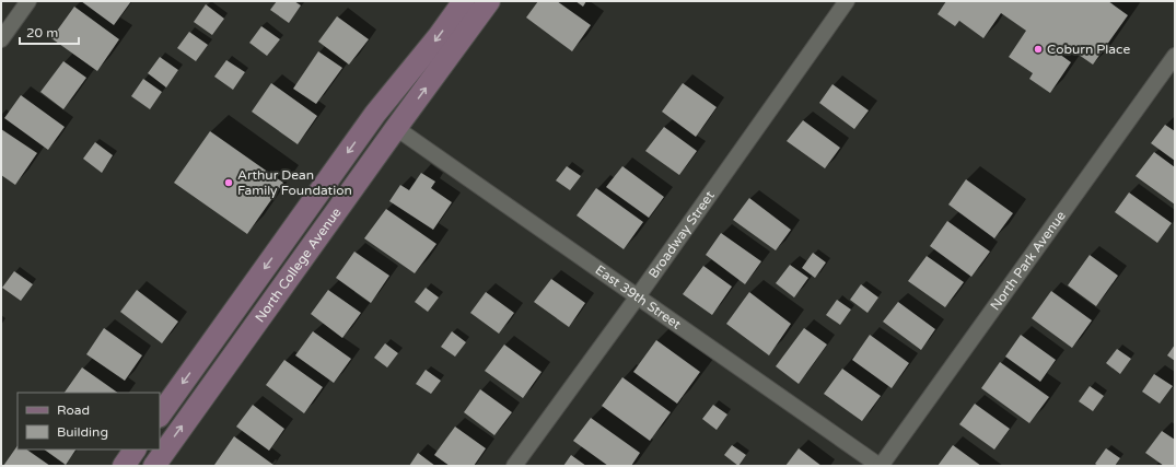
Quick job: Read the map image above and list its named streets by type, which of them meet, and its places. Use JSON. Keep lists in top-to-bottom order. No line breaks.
{"streets":{"main road":["North College Avenue"],"street":["Broadway Street","North Park Avenue","East 39th Street"]},"crossings":[["Broadway Street","East 39th Street"],["North Park Avenue","East 39th Street"],["North College Avenue","East 39th Street"]],"places":["Coburn Place","Arthur Dean Family Foundation"],"legend":["Road","Building"],"scale_bar":"20 m"}
